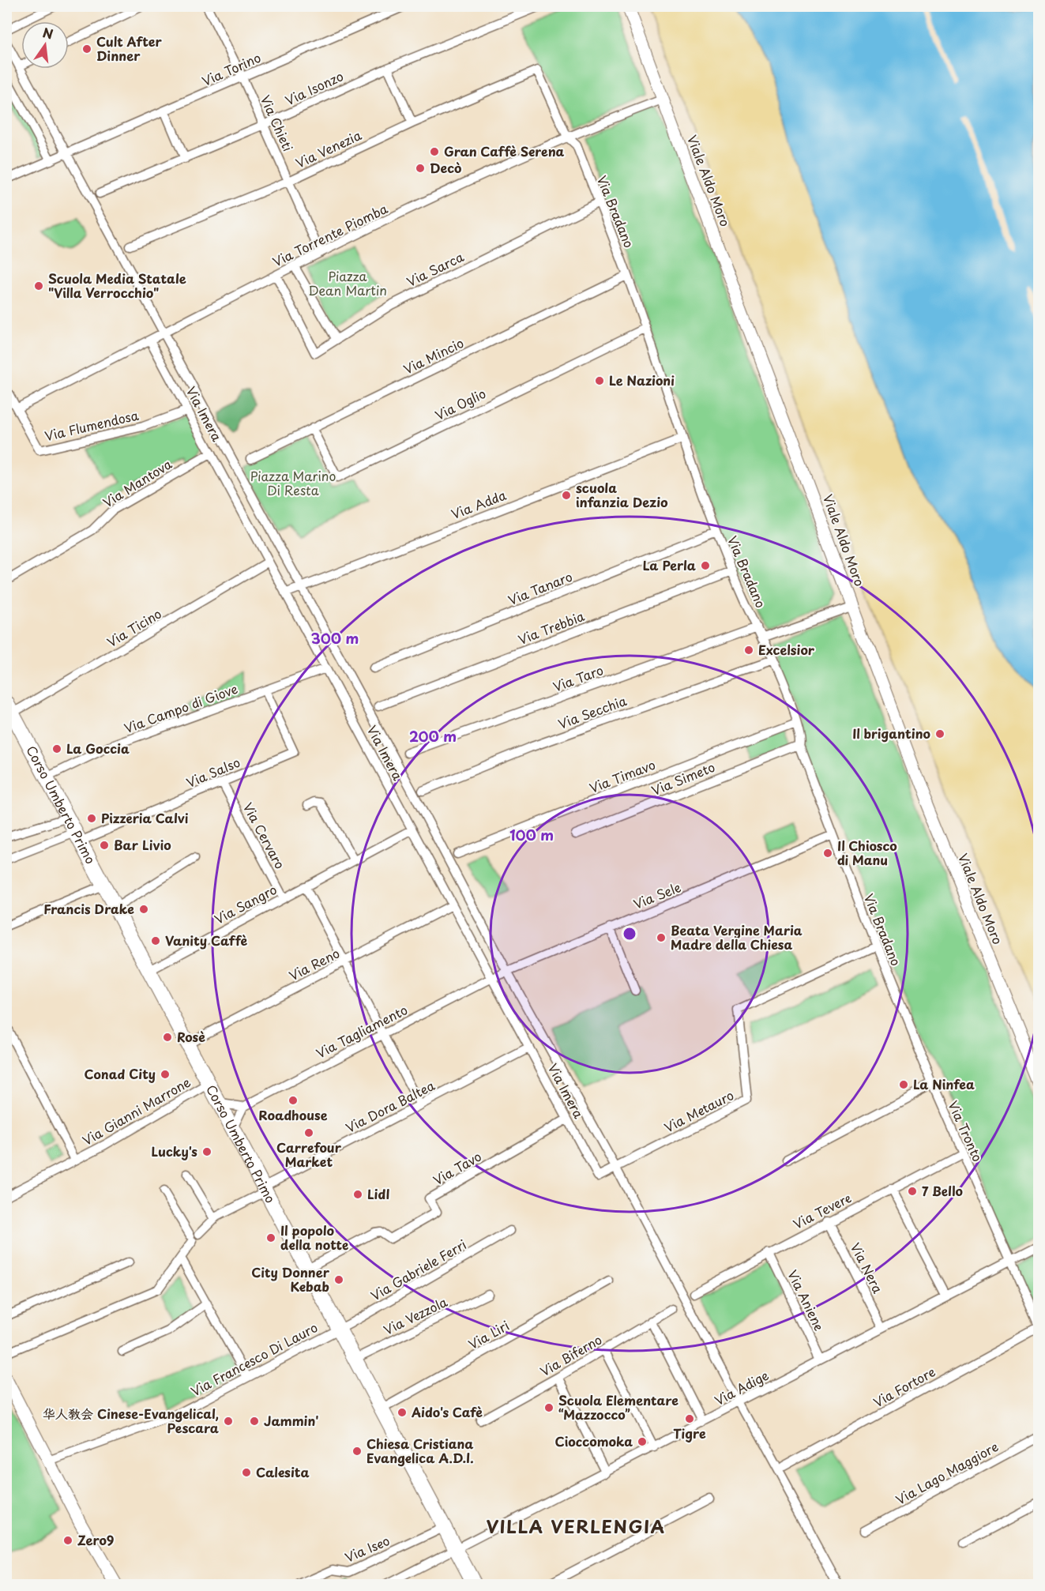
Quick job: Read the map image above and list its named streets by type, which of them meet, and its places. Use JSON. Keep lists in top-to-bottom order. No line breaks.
{"streets":{"main road":["Corso Umberto Primo"],"street":["Via Torino","Via Isonzo","Via Chieti","Via Venezia","Viale Aldo Moro","Via Bradano","Via Torrente Piomba","Via Sarca","Via Mincio","Via Oglio","Via Imera","Via Flumendosa","Via Mantova","Via Adda","Via Tanaro","Via Ticino","Via Trebbia","Via Taro","Via Campo di Giove","Via Secchia","Via Salso","Via Timavo","Via Simeto","Via Cervaro","Via Sele","Via Sangro","Via Reno","Via Tagliamento","Via Dora Baltea","Via Gianni Marrone","Via Metauro","Via Tronto","Via Tavo","Via Tevere","Via Nera","Via Gabriele Ferri","Via Aniene","Via Vezzola","Via Liri","Via Biferno","Via Francesco Di Lauro","Via Fortore","Via Adige","Via Lago Maggiore","Via Iseo"]},"crossings":[["Via Torino","Via Chieti"],["Via Isonzo","Via Chieti"],["Via Chieti","Via Venezia"],["Via Chieti","Via Torrente Piomba"],["Via Venezia","Via Bradano"],["Viale Aldo Moro","Via Torrente Piomba"],["Via Bradano","Via Torrente Piomba"],["Via Bradano","Via Sarca"],["Via Bradano","Via Mincio"],["Via Bradano","Via Oglio"],["Via Bradano","Via Adda"],["Via Bradano","Via Tanaro"],["Via Bradano","Via Trebbia"],["Via Bradano","Via Taro"],["Via Bradano","Via Secchia"],["Via Bradano","Via Timavo"],["Via Bradano","Via Simeto"],["Via Bradano","Via Sele"],["Via Bradano","Via Metauro"],["Via Bradano","Via Tronto"],["Via Torrente Piomba","Via Sarca"],["Via Torrente Piomba","Via Imera"],["Via Torrente Piomba","Via Flumendosa"],["Via Mincio","Via Oglio"],["Via Imera","Via Flumendosa"],["Via Imera","Via Mantova"],["Via Imera","Via Adda"],["Via Imera","Via Ticino"],["Via Imera","Via Campo di Giove"],["Via Imera","Via Sele"],["Via Imera","Via Sangro"],["Via Imera","Via Reno"],["Via Imera","Via Tagliamento"],["Via Imera","Via Dora Baltea"],["Via Imera","Via Metauro"],["Via Imera","Via Tavo"],["Via Ticino","Corso Umberto Primo"],["Via Campo di Giove","Via Salso"],["Via Campo di Giove","Corso Umberto Primo"],["Via Salso","Corso Umberto Primo"],["Corso Umberto Primo","Via Sangro"],["Corso Umberto Primo","Via Reno"],["Corso Umberto Primo","Via Dora Baltea"],["Corso Umberto Primo","Via Gianni Marrone"],["Corso Umberto Primo","Via Tavo"],["Corso Umberto Primo","Via Gabriele Ferri"],["Corso Umberto Primo","Via Vezzola"],["Corso Umberto Primo","Via Liri"],["Corso Umberto Primo","Via Francesco Di Lauro"],["Corso Umberto Primo","Via Adige"],["Corso Umberto Primo","Via Iseo"],["Via Cervaro","Via Sangro"],["Via Sele","Via Tagliamento"],["Via Tronto","Via Tevere"],["Via Tronto","Via Fortore"],["Via Tronto","Via Adige"],["Via Tevere","Via Nera"],["Via Tevere","Via Aniene"],["Via Nera","Via Adige"],["Via Gabriele Ferri","Via Francesco Di Lauro"],["Via Aniene","Via Adige"]],"districts":["VILLA VERLENGIA"],"parks":["Piazza Dean Martin","Piazza Marino Di Resta"],"places":["Cult After Dinner","Gran Caffè Serena","Decò","Scuola Media Statale \"Villa Verrocchio\"","Le Nazioni","scuola infanzia Dezio","La Perla","Excelsior","Il brigantino","La Goccia","Pizzeria Calvi","Bar Livio","Il Chiosco di Manu","Francis Drake","Beata Vergine Maria Madre della Chiesa","Vanity Caffè","Rosè","Conad City","La Ninfea","Roadhouse","Carrefour Market","Lucky's","7 Bello","Lidl","Il popolo della notte","City Donner Kebab","Scuola Elementare “Mazzocco”","Aido's Cafè","Tigre","华人教会 Cinese-Evangelical, Pescara","Jammin'","Cioccomoka","Chiesa Cristiana Evangelica A.D.I.","Calesita","Zero9"],"north":"top","rings":["300 m","200 m","100 m"]}
